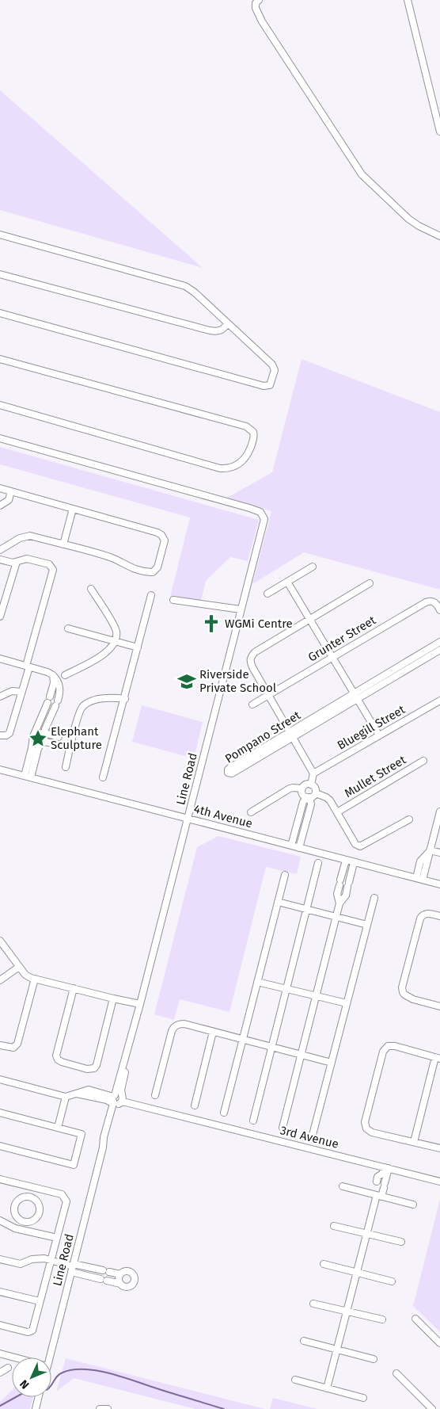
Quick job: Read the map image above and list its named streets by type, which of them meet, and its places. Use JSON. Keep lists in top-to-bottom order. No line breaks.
{"streets":{"street":["Grunter Street","Bluegill Street","Pompano Street","Mullet Street","Line Road","4th Avenue","3rd Avenue"]},"crossings":[["Line Road","4th Avenue"],["Line Road","3rd Avenue"]],"places":{"church":["WGMi Centre"],"school or university":["Riverside Private School"],"place":["Elephant Sculpture"]},"north":"bottom left"}
